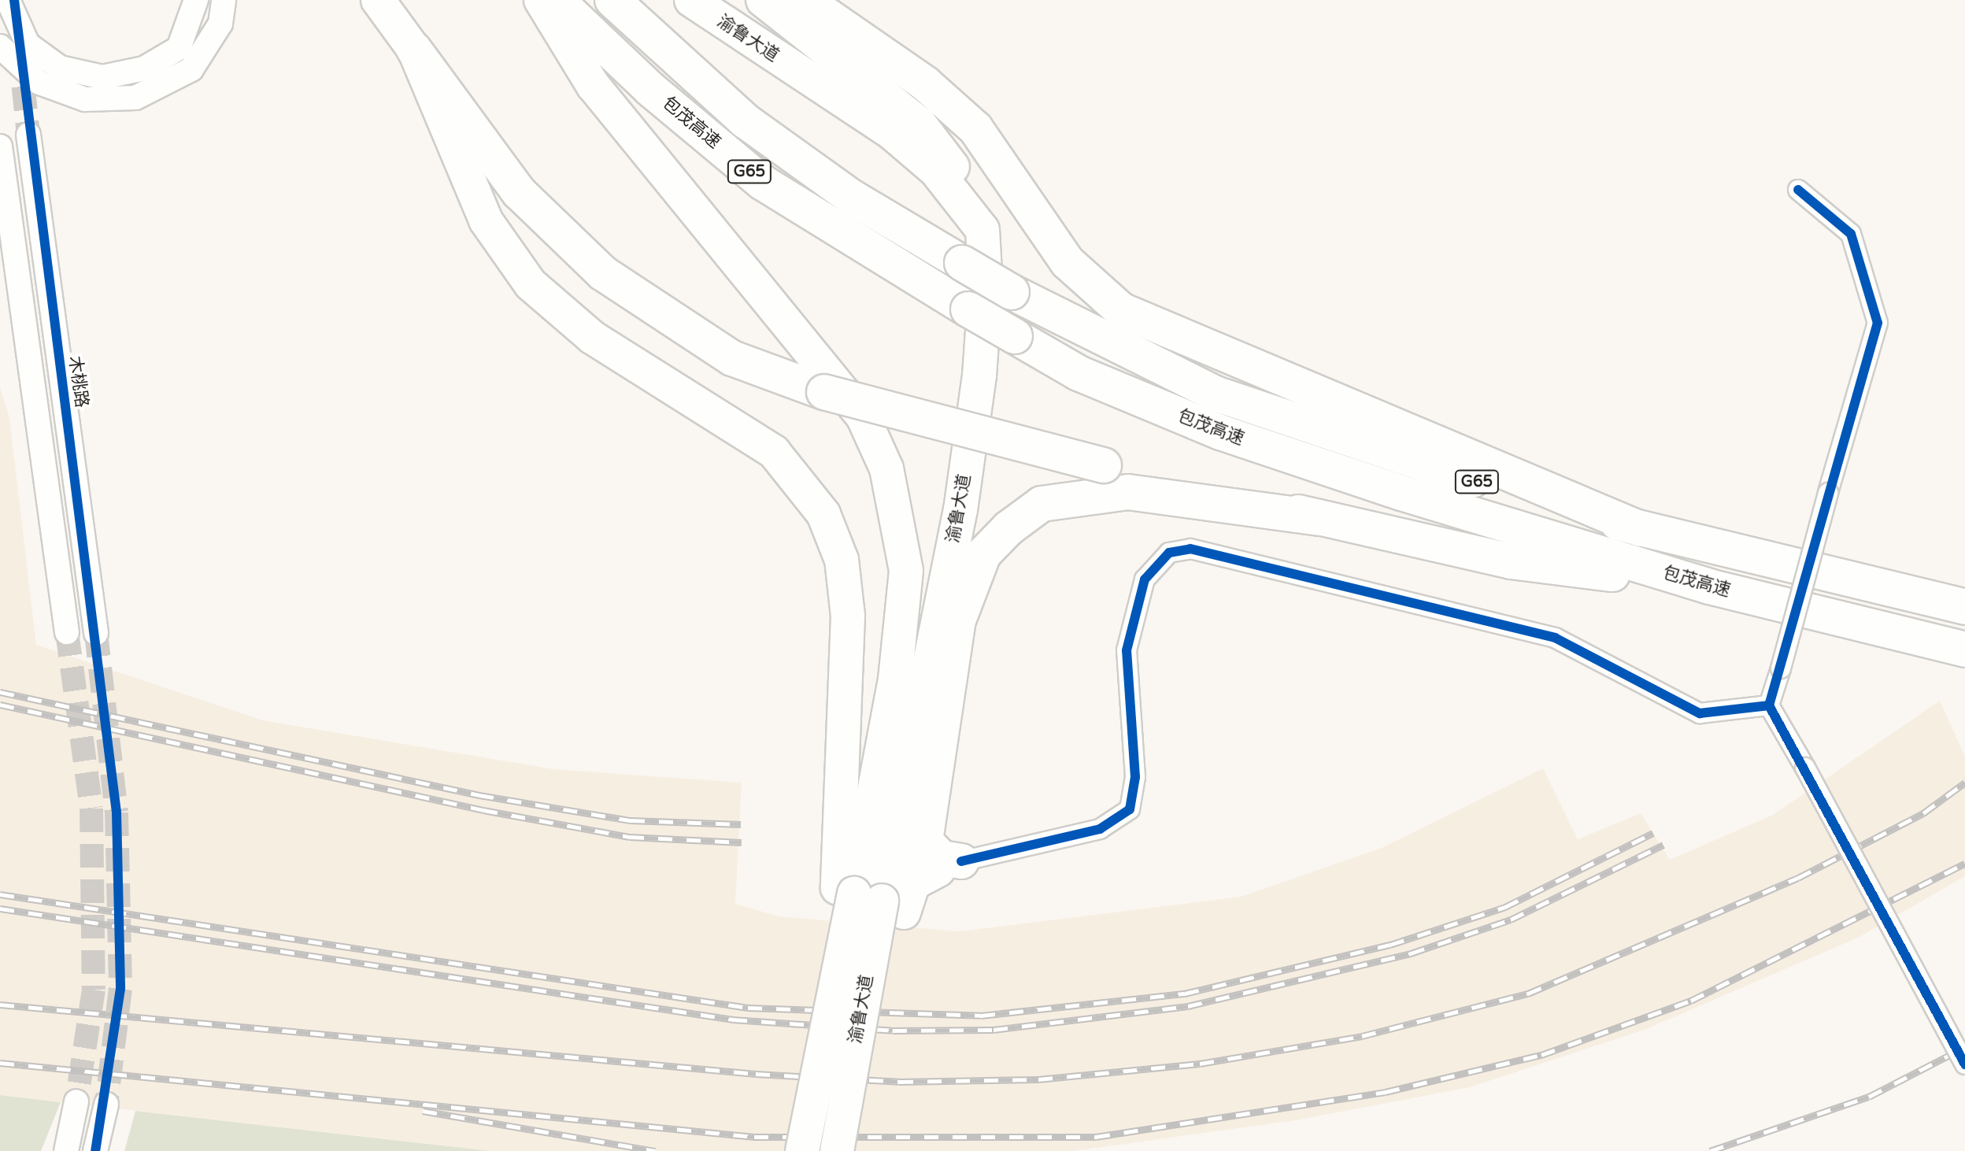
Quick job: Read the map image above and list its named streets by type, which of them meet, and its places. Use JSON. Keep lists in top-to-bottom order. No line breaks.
{"streets":{"highway":["渝鲁大道","包茂高速","G65"],"street":["木桃路"]}}
